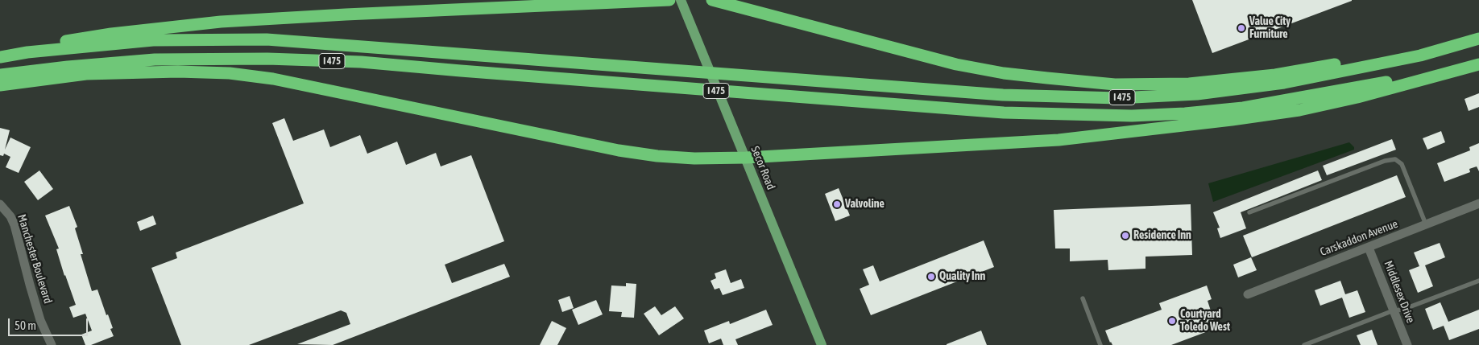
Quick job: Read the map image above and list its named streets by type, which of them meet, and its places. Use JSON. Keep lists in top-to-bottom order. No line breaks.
{"streets":{"highway":["I 475"],"main road":["Secor Road"],"street":["Carskaddon Avenue","Manchester Boulevard","Middlesex Drive"]},"crossings":[["Carskaddon Avenue","Middlesex Drive"]],"places":["Value City Furniture","Valvoline","Residence Inn","Quality Inn","Courtyard Toledo West"],"scale_bar":"50 m"}
